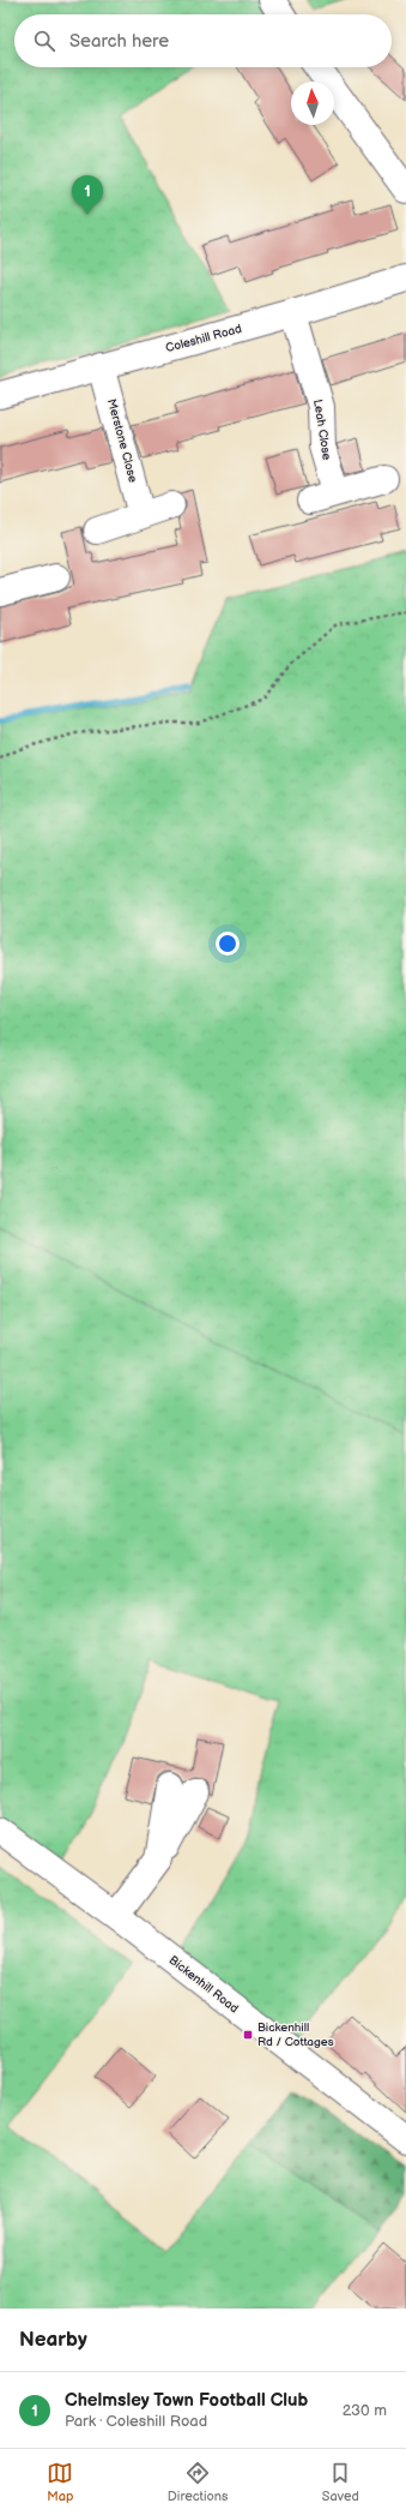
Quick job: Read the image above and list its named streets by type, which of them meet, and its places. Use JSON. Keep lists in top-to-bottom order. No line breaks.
{"streets":{"street":["Coleshill Road","Leah Close","Merstone Close","Bickenhill Road"]},"crossings":[["Coleshill Road","Leah Close"],["Coleshill Road","Merstone Close"]],"places":{"transit":["Bickenhill Rd / Cottages"]},"north":"top","page":{"search":"Search here","pins":"1","heading":"Nearby","list":[{"mark":"1","name":"Chelmsley Town Football Club","note":"Park · Coleshill Road","value":"230 m"}],"nav":["Map","Directions","Saved"]}}
